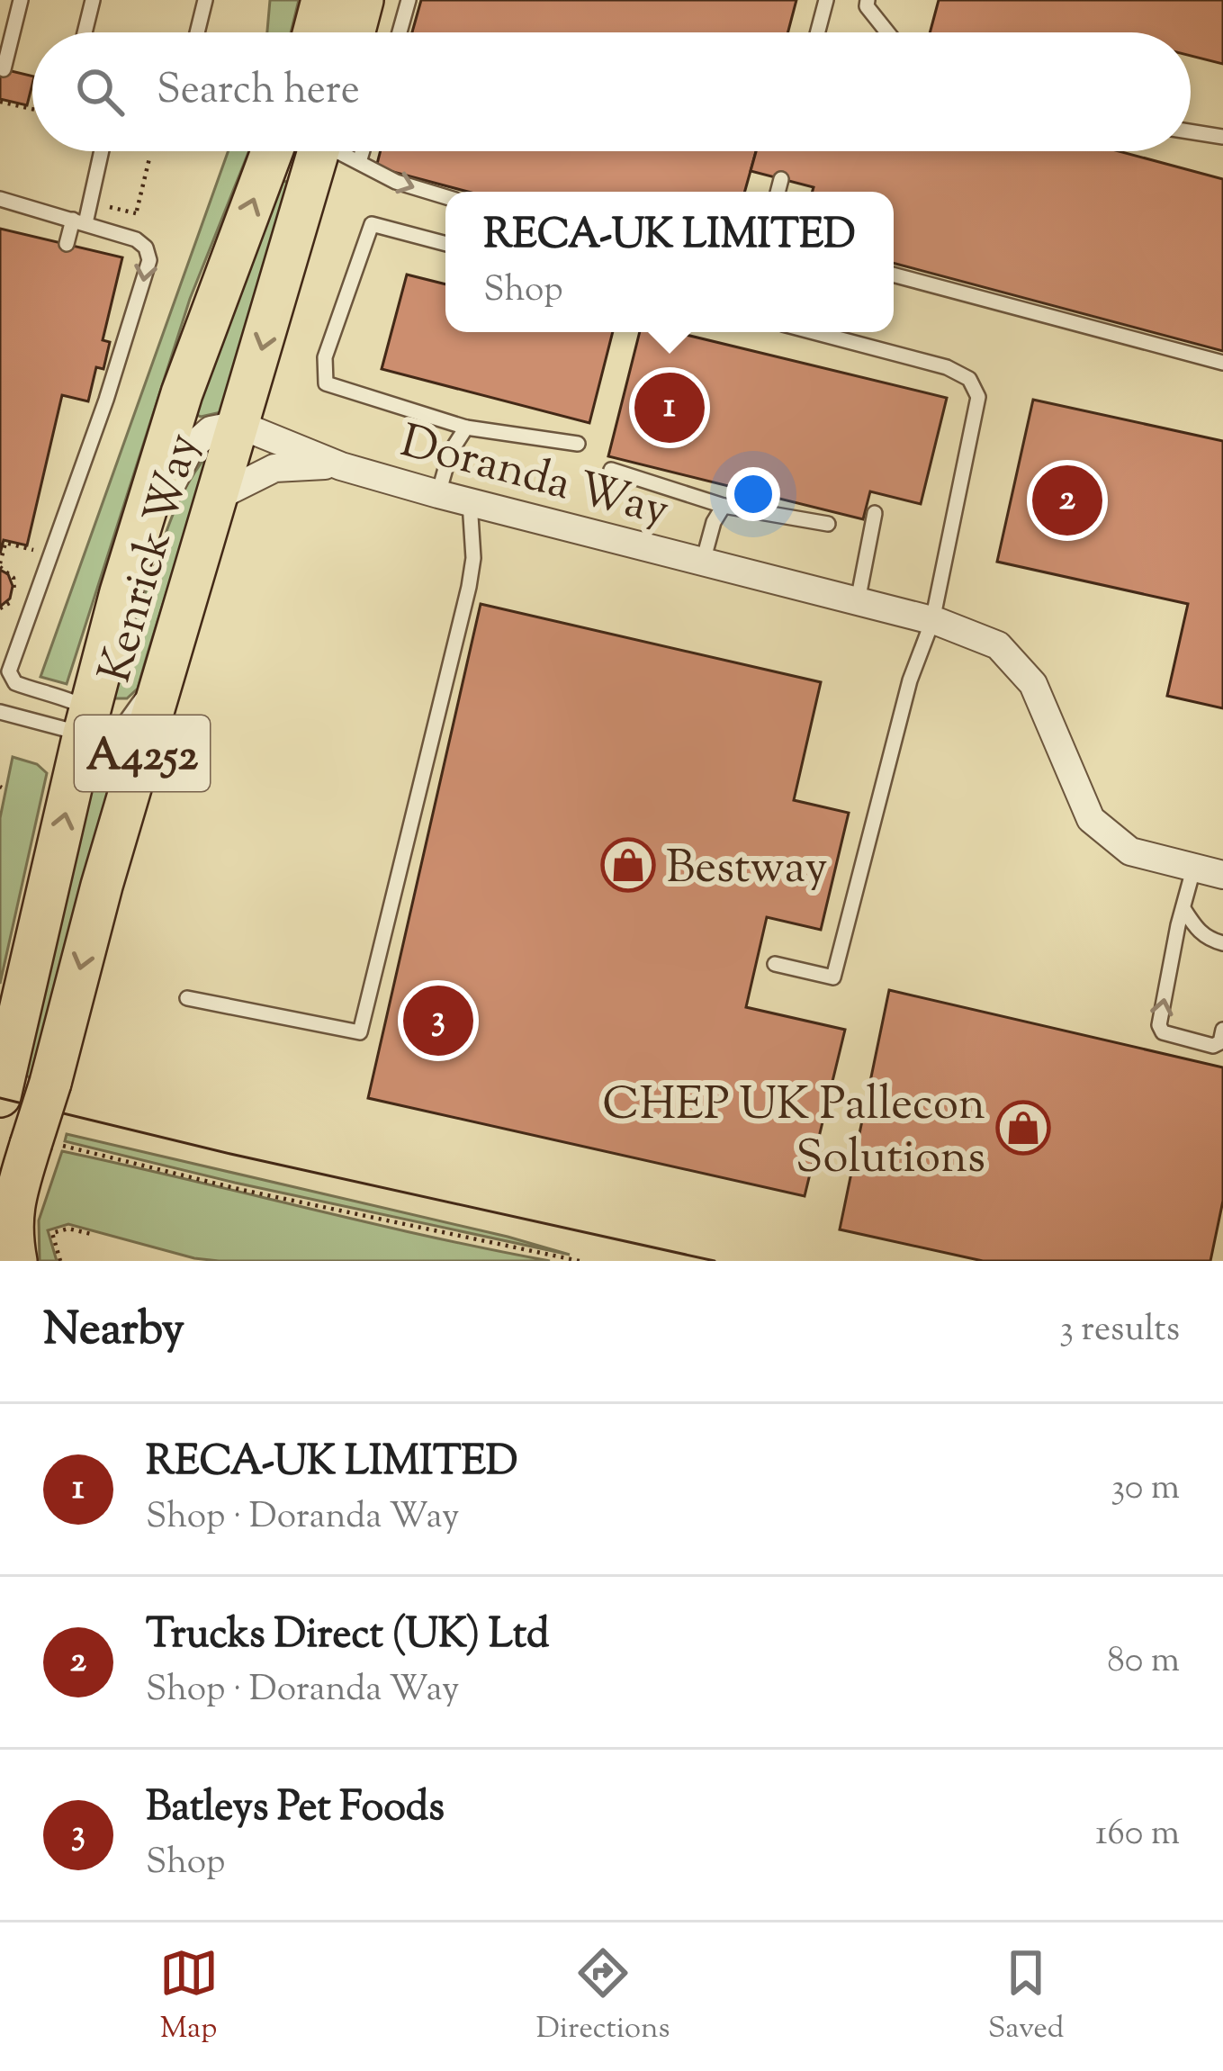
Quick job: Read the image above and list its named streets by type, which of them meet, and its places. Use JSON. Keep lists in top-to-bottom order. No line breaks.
{"streets":{"main road":["Kenrick Way","A4252"],"street":["Doranda Way"]},"crossings":[["Doranda Way","Kenrick Way"]],"places":{"shop":["Bestway","CHEP UK Pallecon Solutions"]},"page":{"search":"Search here","popup":["RECA-UK LIMITED","Shop"],"pins":["1","2","3"],"heading":["Nearby","3 results"],"list":[{"mark":"1","name":"RECA-UK LIMITED","note":"Shop · Doranda Way","value":"30 m"},{"mark":"2","name":"Trucks Direct (UK) Ltd","note":"Shop · Doranda Way","value":"80 m"},{"mark":"3","name":"Batleys Pet Foods","note":"Shop","value":"160 m"}],"nav":["Map","Directions","Saved"]}}
